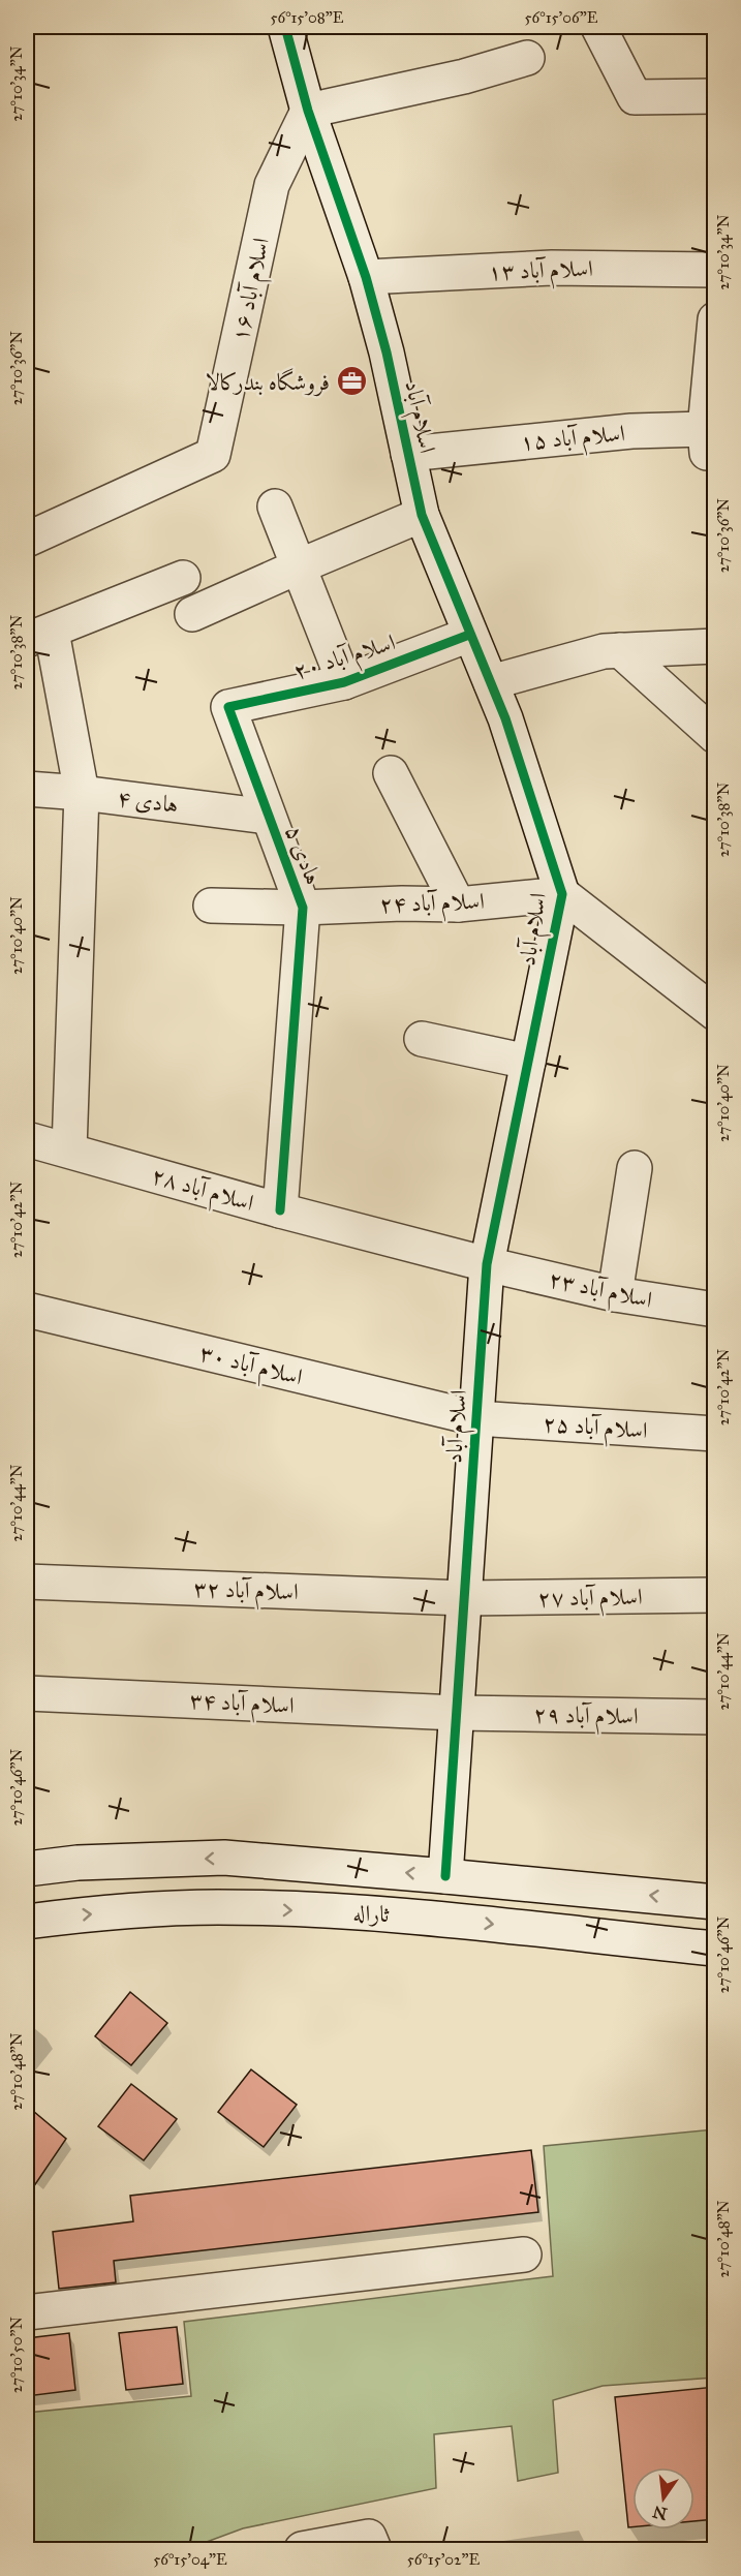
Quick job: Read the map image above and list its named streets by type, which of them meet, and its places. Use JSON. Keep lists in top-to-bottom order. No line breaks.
{"streets":{"street":["اسلام آباد ۱۳","اسلام آباد ۱۶","اسلام آباد","اسلام آباد ۱۵","اسلام آباد ۲۰","هادی ۴","هادی ۵","اسلام آباد ۲۴","اسلام آباد ۲۸","اسلام آباد ۲۳","اسلام آباد ۳۰","اسلام آباد ۲۵","اسلام آباد ۳۲","اسلام آباد ۲۷","اسلام آباد ۳۴","اسلام آباد ۲۹","ثاراله"]},"crossings":[["اسلام آباد ۱۳","اسلام آباد"],["اسلام آباد ۱۶","اسلام آباد"],["اسلام آباد","اسلام آباد ۱۵"],["اسلام آباد","اسلام آباد ۲۰"],["اسلام آباد","اسلام آباد ۲۴"],["اسلام آباد","اسلام آباد ۲۸"],["اسلام آباد","اسلام آباد ۲۳"],["اسلام آباد","اسلام آباد ۳۰"],["اسلام آباد","اسلام آباد ۲۵"],["اسلام آباد","اسلام آباد ۳۲"],["اسلام آباد","اسلام آباد ۲۷"],["اسلام آباد","اسلام آباد ۳۴"],["اسلام آباد","اسلام آباد ۲۹"],["اسلام آباد","ثاراله"],["اسلام آباد ۲۰","هادی ۵"],["هادی ۴","هادی ۵"],["هادی ۵","اسلام آباد ۲۴"],["اسلام آباد ۲۸","اسلام آباد ۲۳"],["اسلام آباد ۳۰","اسلام آباد ۲۵"],["اسلام آباد ۳۲","اسلام آباد ۲۷"],["اسلام آباد ۳۴","اسلام آباد ۲۹"]],"places":{"office":["فروشگاه بندرکالا"]},"north":"bottom","coordinates":["56°15'08\"E","56°15'06\"E","27°10'34\"N","27°10'36\"N","27°10'38\"N","27°10'40\"N","27°10'42\"N","27°10'44\"N","27°10'46\"N","27°10'48\"N","27°10'50\"N","56°15'04\"E","56°15'02\"E"]}
